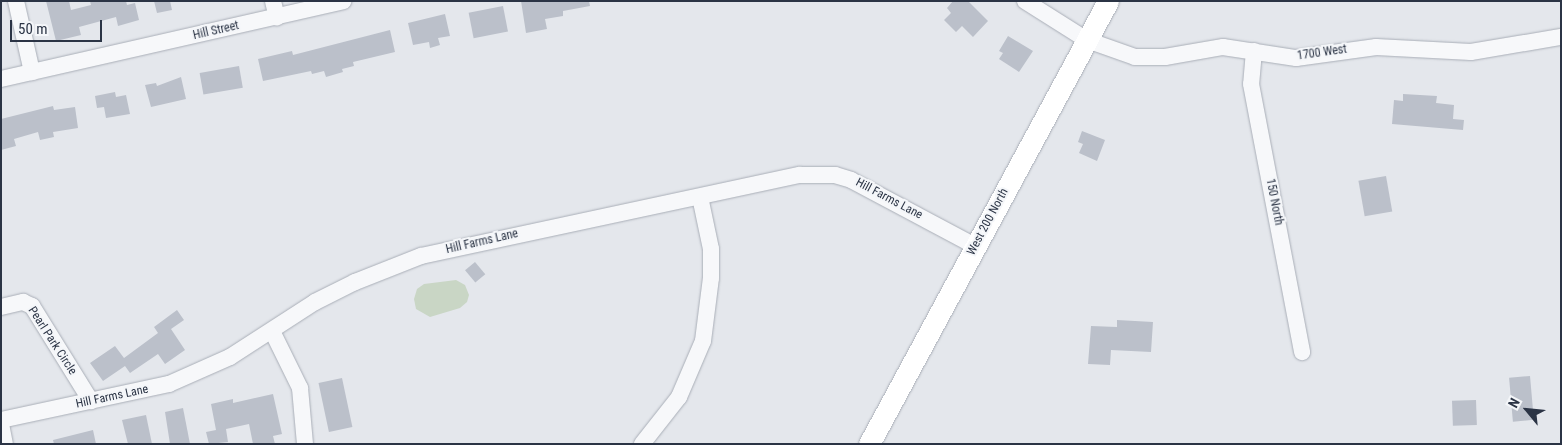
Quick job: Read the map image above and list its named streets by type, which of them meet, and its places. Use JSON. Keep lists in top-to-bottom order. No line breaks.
{"streets":{"main road":["West 200 North"],"street":["Hill Street","1700 West","Hill Farms Lane","150 North","Pearl Park Circle"]},"crossings":[["1700 West","150 North"],["1700 West","West 200 North"],["Hill Farms Lane","West 200 North"],["Hill Farms Lane","Pearl Park Circle"]],"scale_bar":"50 m","north":"top left"}
